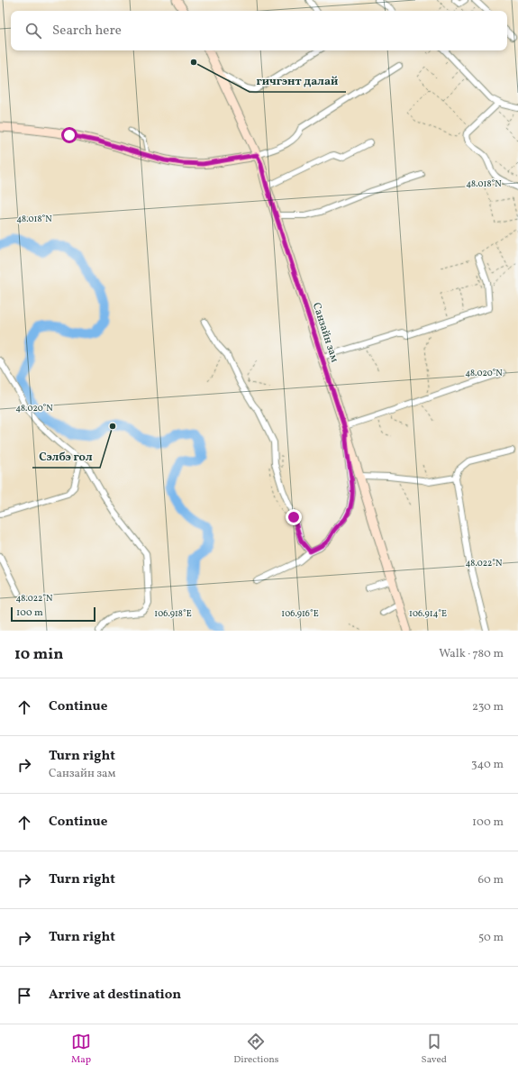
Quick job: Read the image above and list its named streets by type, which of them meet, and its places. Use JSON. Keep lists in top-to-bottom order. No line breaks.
{"streets":{"main road":["Санзайн зам"]},"places":["гичгэнт далай","Сэлбэ гол"],"scale_bar":"100 m","page":{"search":"Search here","scale":"100 m","heading":["10 min","Walk · 780 m"],"list":[["Continue","230 m"],["Turn right","Санзайн зам","340 m"],["Continue","100 m"],["Turn right","60 m"],["Turn right","50 m"],"Arrive at destination"],"nav":["Map","Directions","Saved"]},"coordinates":["48.018°N","48.020°N","48.022°N","106.918°E","106.916°E","106.914°E"]}
